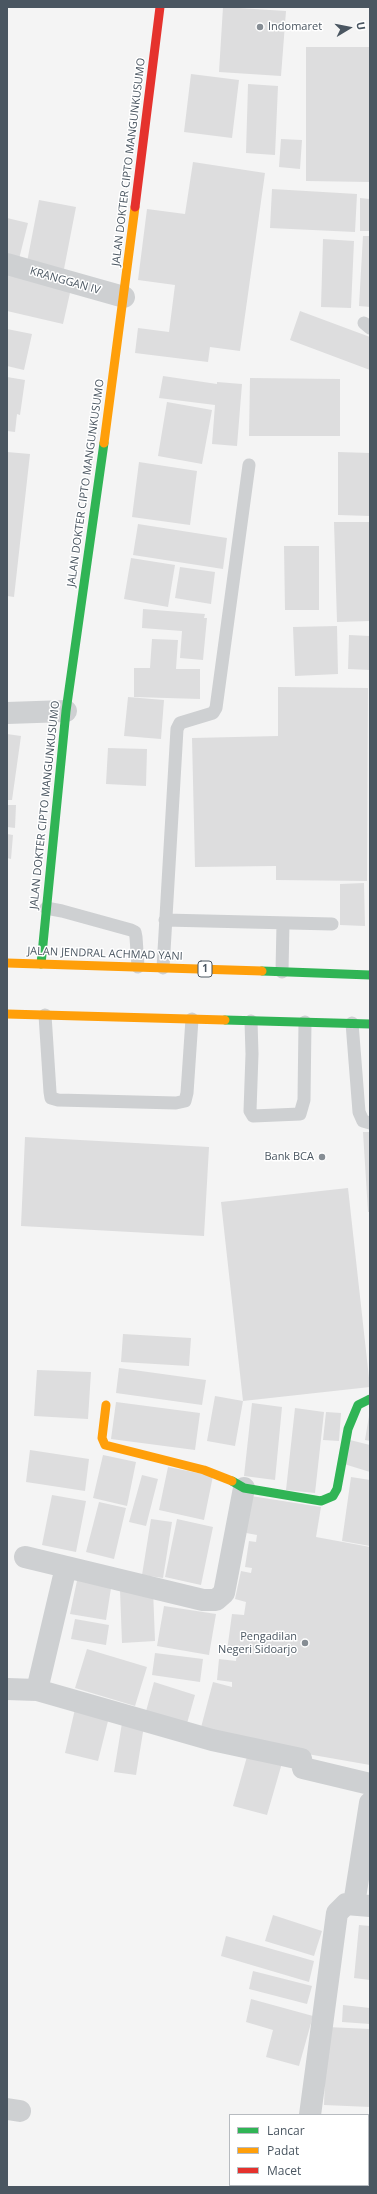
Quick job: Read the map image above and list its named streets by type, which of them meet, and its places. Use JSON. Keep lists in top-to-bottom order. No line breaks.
{"streets":{"main road":["JALAN DOKTER CIPTO MANGUNKUSUMO","JALAN JENDRAL ACHMAD YANI","1"],"street":["KRANGGAN IV"]},"crossings":[["JALAN DOKTER CIPTO MANGUNKUSUMO","KRANGGAN IV"],["JALAN DOKTER CIPTO MANGUNKUSUMO","JALAN JENDRAL ACHMAD YANI"]],"places":["Indomaret","Bank BCA","Pengadilan Negeri Sidoarjo"],"legend":["Lancar","Padat","Macet"],"north":"right"}
